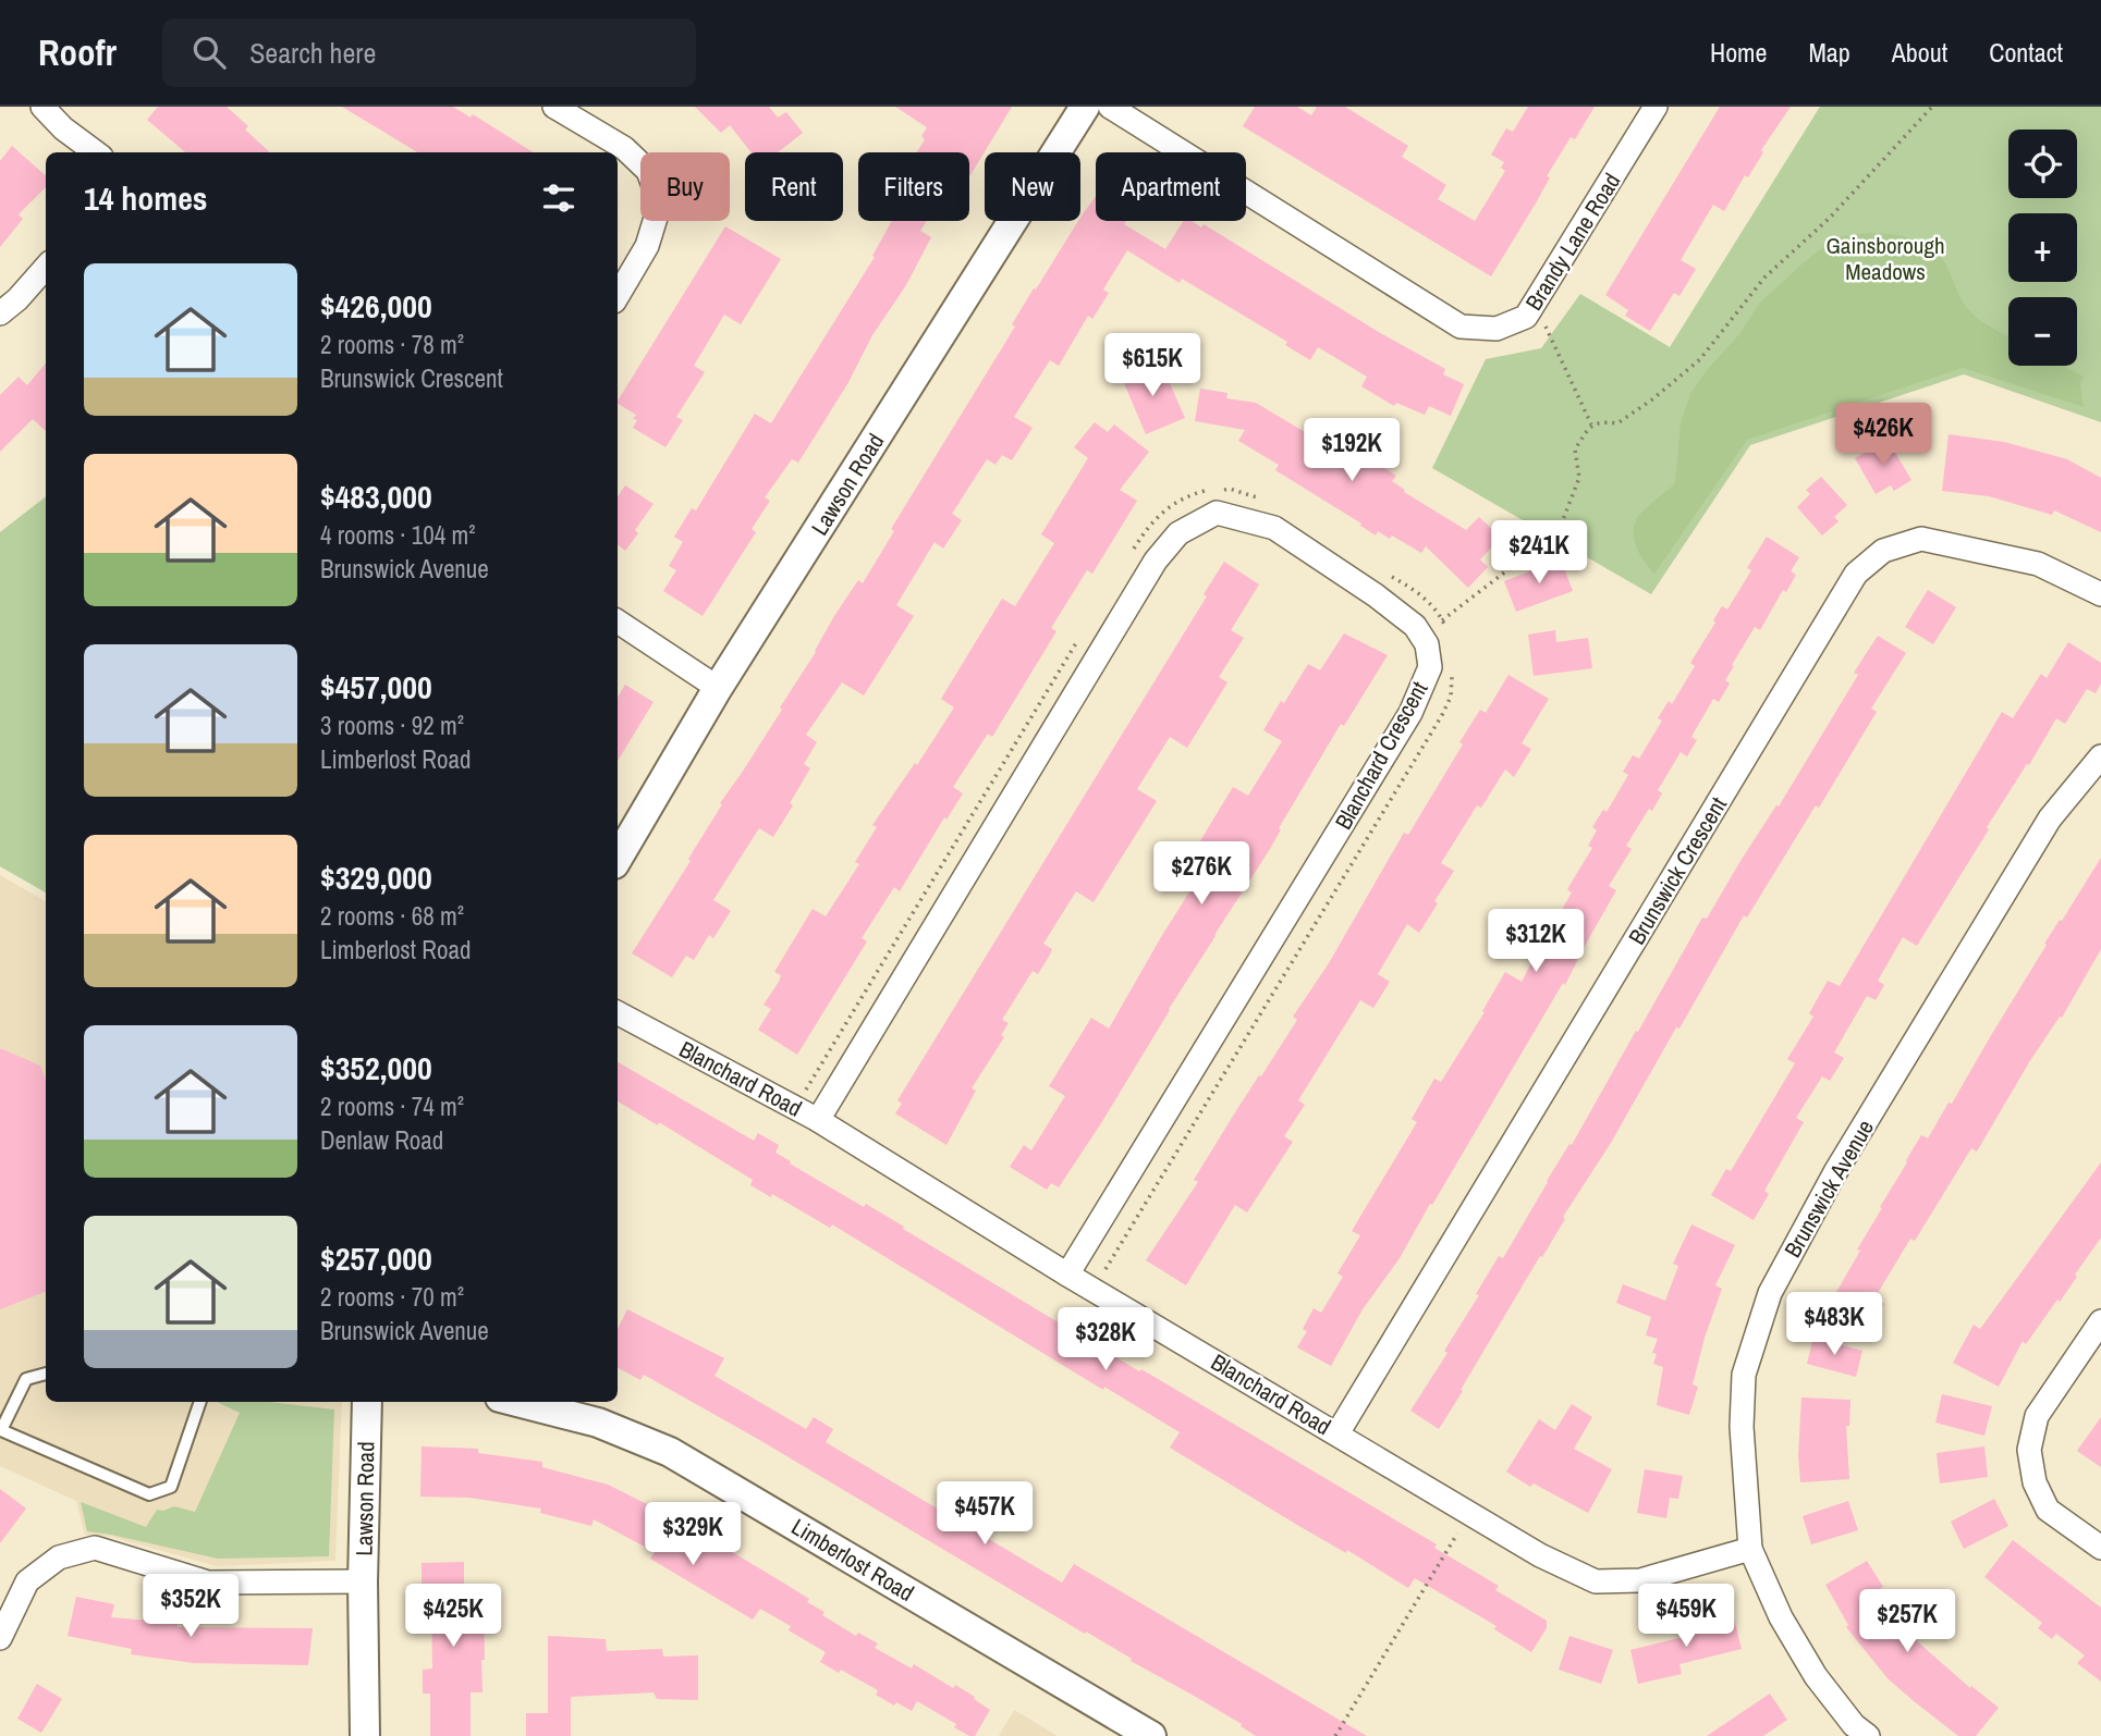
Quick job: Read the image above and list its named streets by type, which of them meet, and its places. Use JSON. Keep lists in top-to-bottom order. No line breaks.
{"streets":{"street":["Brandy Lane Road","Lawson Road","Blanchard Crescent","Brunswick Crescent","Blanchard Road","Brunswick Avenue","Limberlost Road"]},"crossings":[["Blanchard Crescent","Blanchard Road"],["Brunswick Crescent","Blanchard Road"],["Blanchard Road","Brunswick Avenue"]],"parks":["Gainsborough Meadows"],"page":{"header":"Roofr","search":"Search here","nav":["Home","Map","About","Contact"],"map_buttons":["+","−"],"chip":["Buy","Rent","Filters","New","Apartment"],"heading":"14 homes","list":[{"name":"$426,000","note":"2 rooms · 78 m² · Brunswick Crescent"},{"name":"$483,000","note":"4 rooms · 104 m² · Brunswick Avenue"},{"name":"$457,000","note":"3 rooms · 92 m² · Limberlost Road"},{"name":"$329,000","note":"2 rooms · 68 m² · Limberlost Road"},{"name":"$352,000","note":"2 rooms · 74 m² · Denlaw Road"},{"name":"$257,000","note":"2 rooms · 70 m² · Brunswick Avenue"}],"price":["$615K","$426K","$192K","$241K","$276K","$312K","$483K","$328K","$457K","$329K","$352K","$425K","$459K","$257K"]}}
